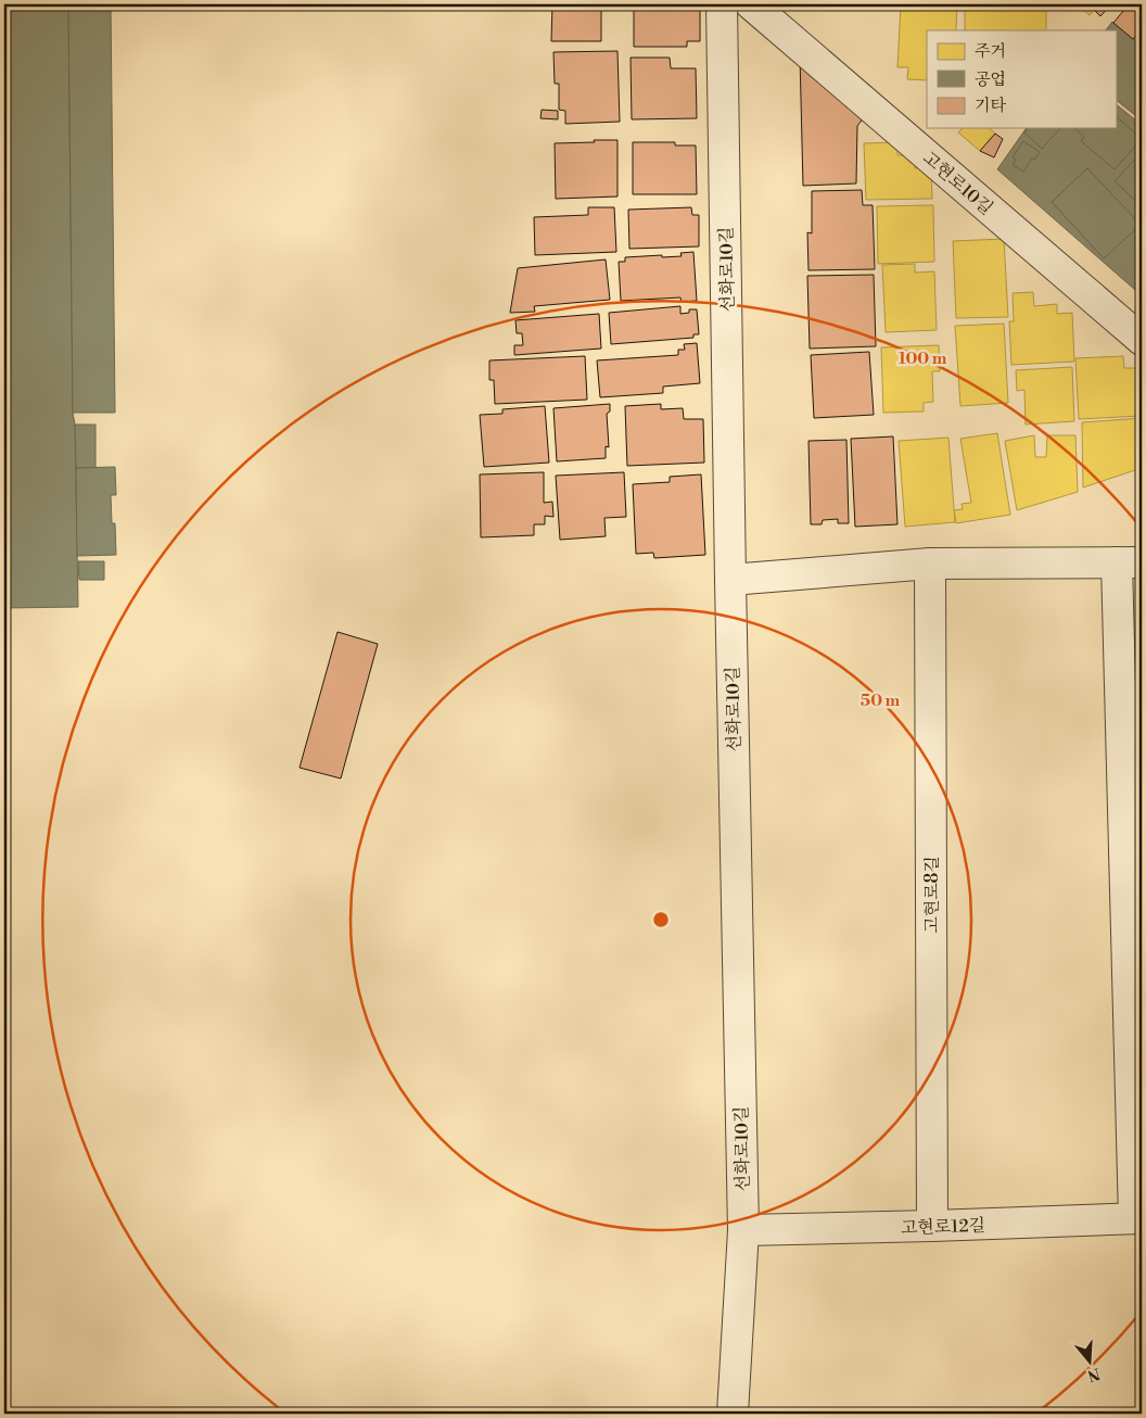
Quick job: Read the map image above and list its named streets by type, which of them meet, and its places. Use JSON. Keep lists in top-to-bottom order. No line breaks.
{"streets":{"street":["고현로10길","선화로10길","고현로8길","고현로12길"]},"crossings":[["선화로10길","고현로12길"],["고현로8길","고현로12길"]],"legend":["주거","공업","기타"],"north":"bottom","rings":["100 m","50 m"]}
